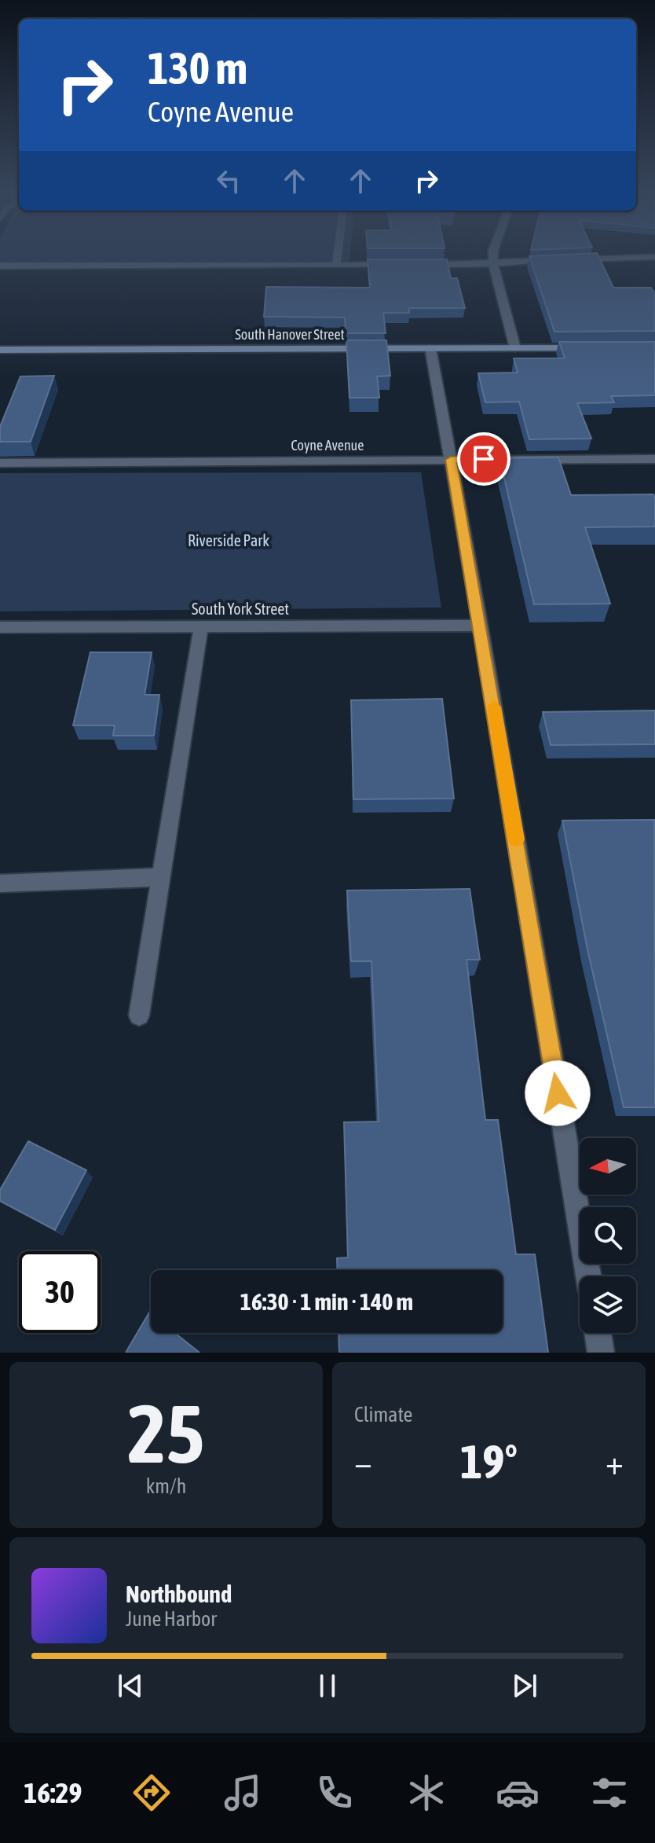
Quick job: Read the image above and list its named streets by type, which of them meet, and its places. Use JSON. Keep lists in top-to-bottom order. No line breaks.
{"streets":{"main road":["South Hanover Street"],"street":["Coyne Avenue","South York Street"]},"parks":["Riverside Park"],"north":"left","page":{"turn":["130 m","Coyne Avenue"],"limit":"30","trip":"16:30 · 1 min · 140 m","tile":[["25","km/h"],"Climate"],"heat":["−","19°","+"],"song":["Northbound","June Harbor"],"tabs":"16:29"}}
